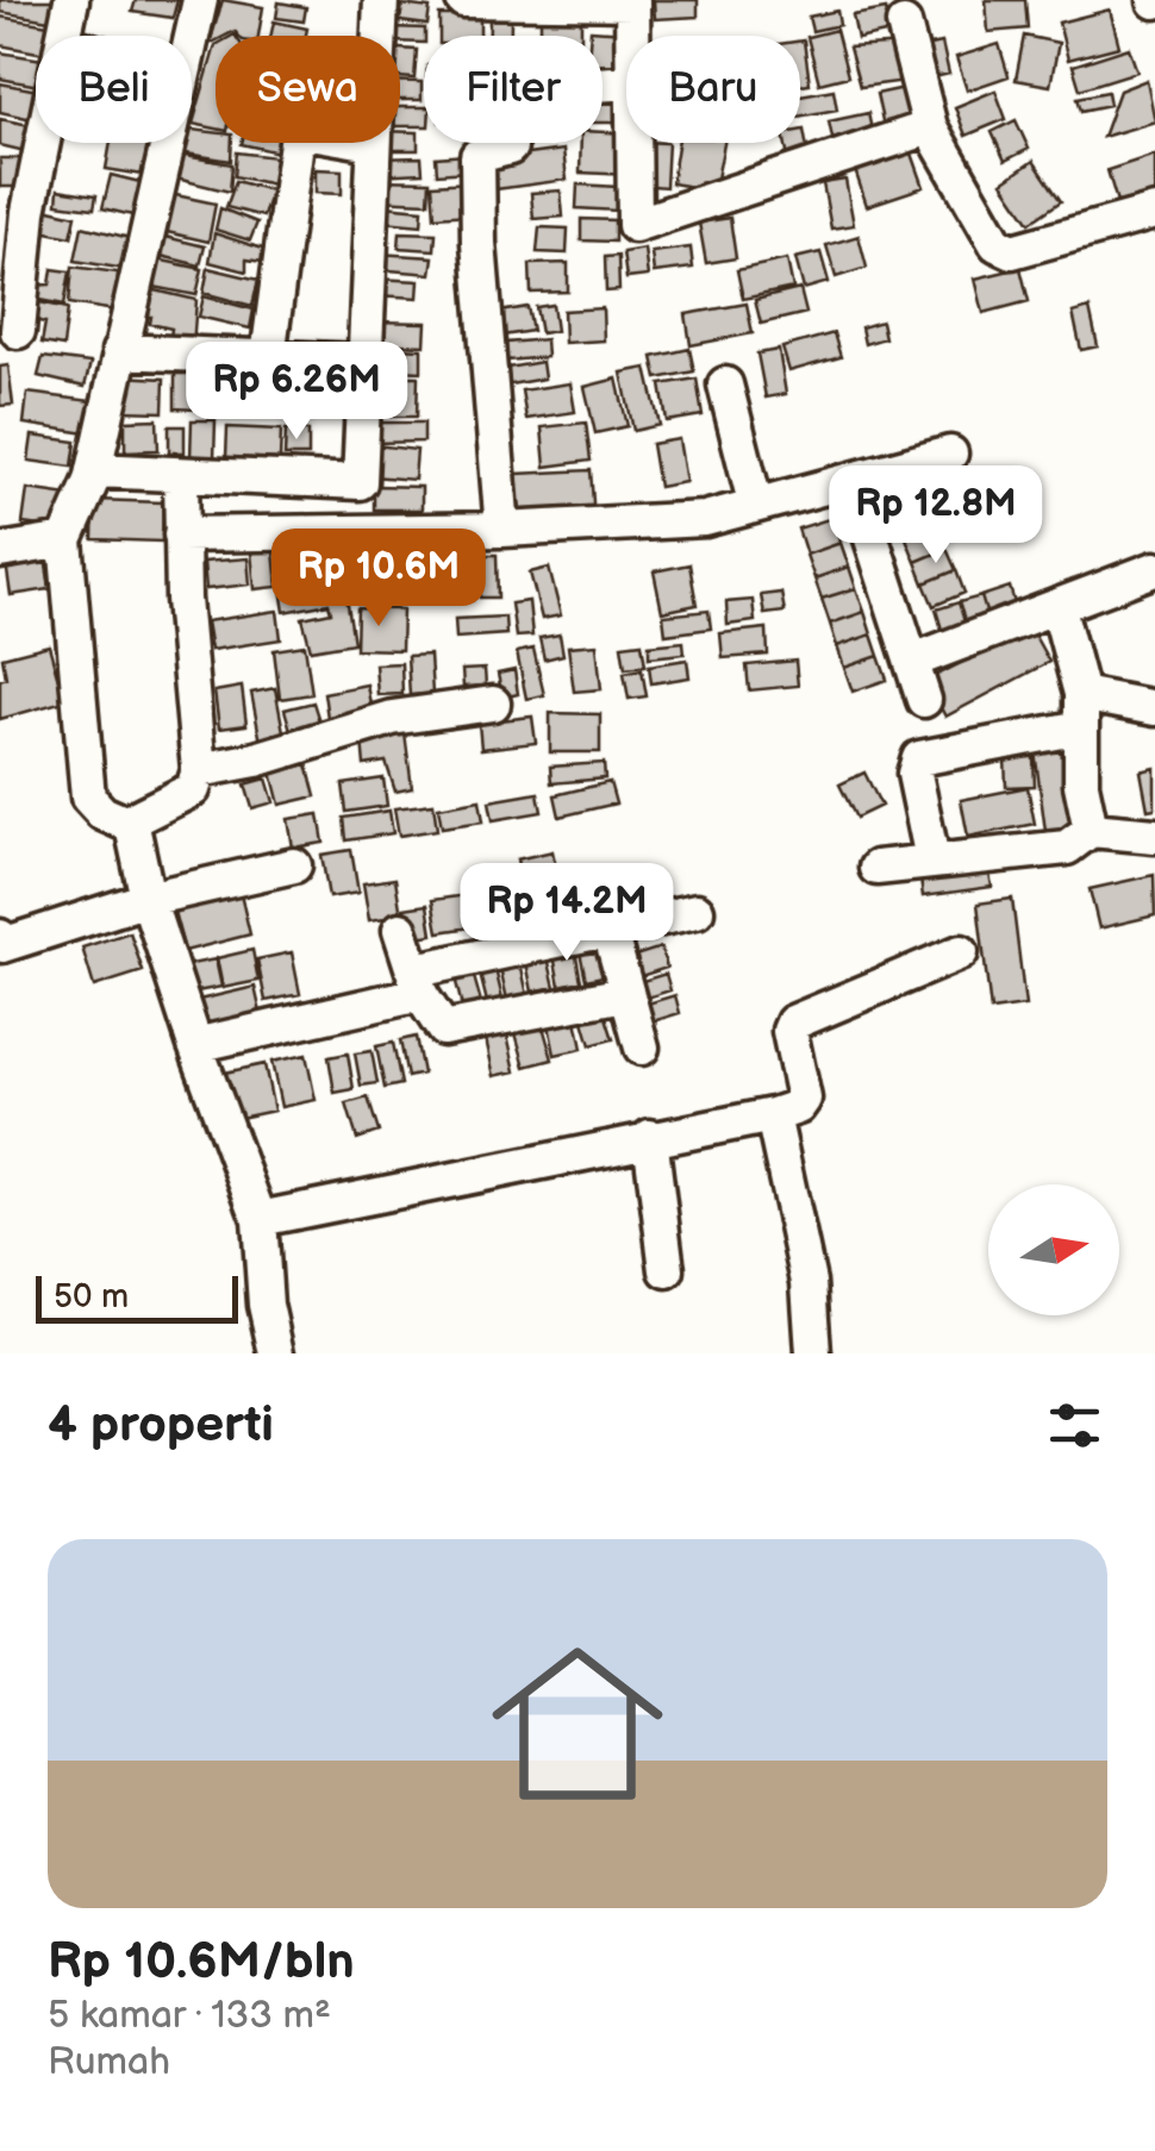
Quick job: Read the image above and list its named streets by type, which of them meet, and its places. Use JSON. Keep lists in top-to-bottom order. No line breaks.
{"scale_bar":"50 m","north":"right","page":{"chip":["Beli","Sewa","Filter","Baru"],"price":["Rp 6.26M","Rp 12.8M","Rp 10.6M","Rp 14.2M"],"scale":"50 m","heading":"4 properti","list":[{"name":"Rp 10.6M/bln","note":"5 kamar · 133 m² · Rumah"}]}}
